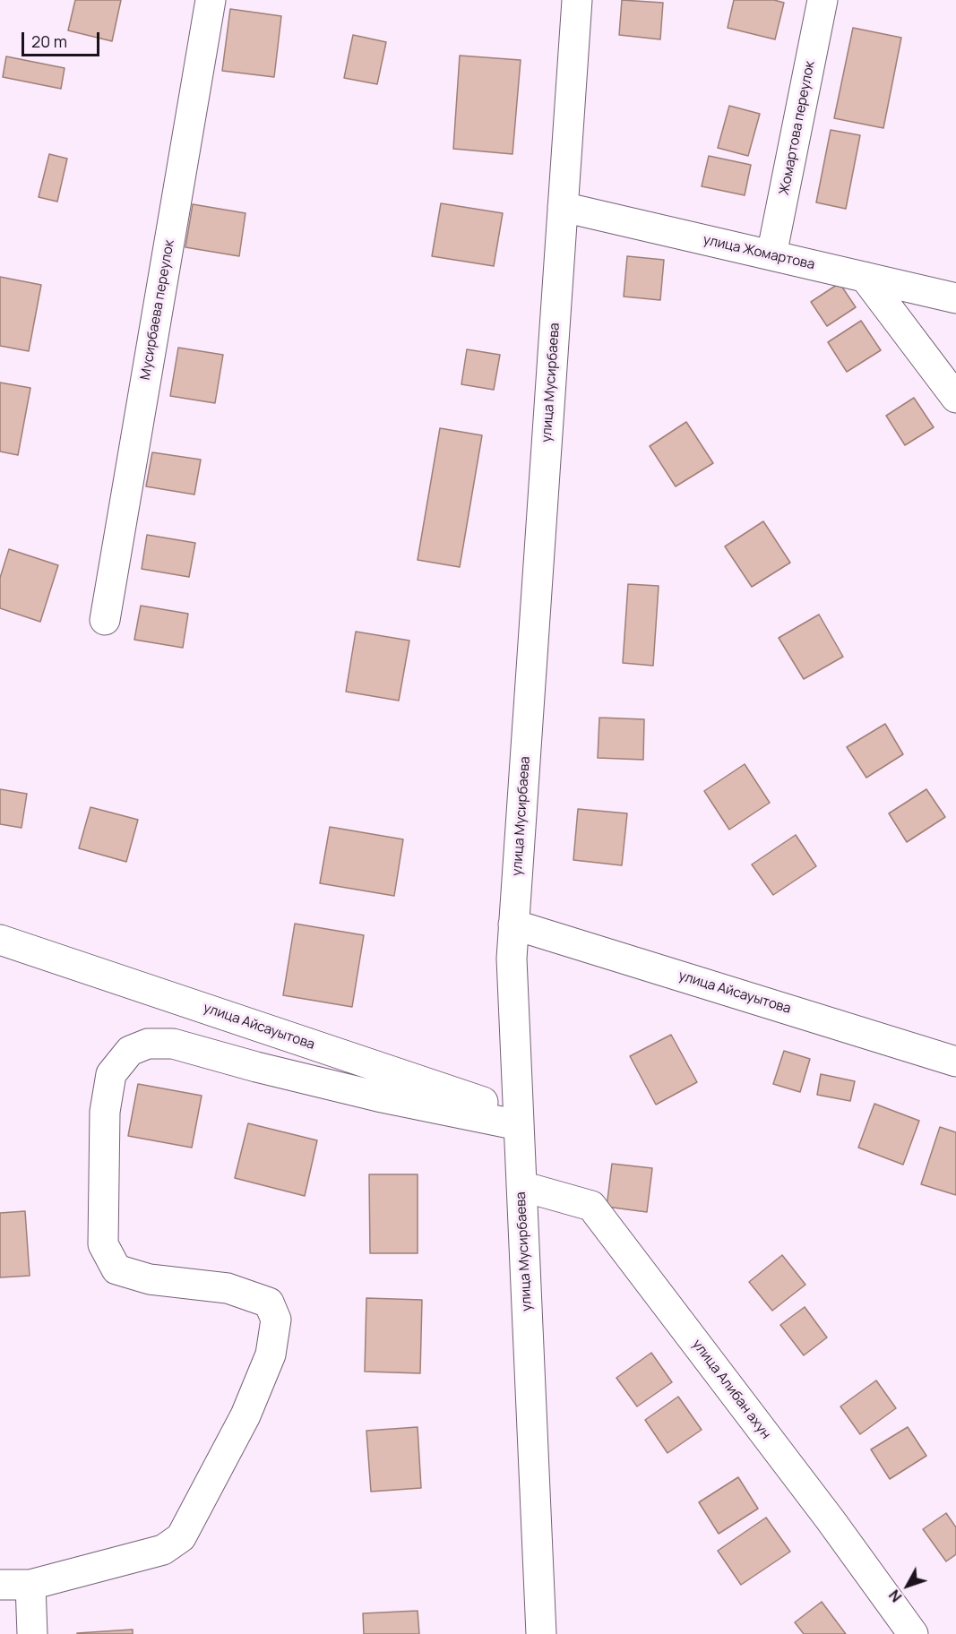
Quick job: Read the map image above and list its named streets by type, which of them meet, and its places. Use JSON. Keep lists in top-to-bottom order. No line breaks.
{"streets":{"street":["Жомартова переулок","улица Жомартова","Мусирбаева переулок","улица Мусирбаева","улица Айсауытова","улица Алибан ахун"]},"crossings":[["Жомартова переулок","улица Жомартова"],["улица Жомартова","улица Мусирбаева"],["улица Мусирбаева","улица Айсауытова"],["улица Мусирбаева","улица Алибан ахун"]],"scale_bar":"20 m","north":"bottom left"}
